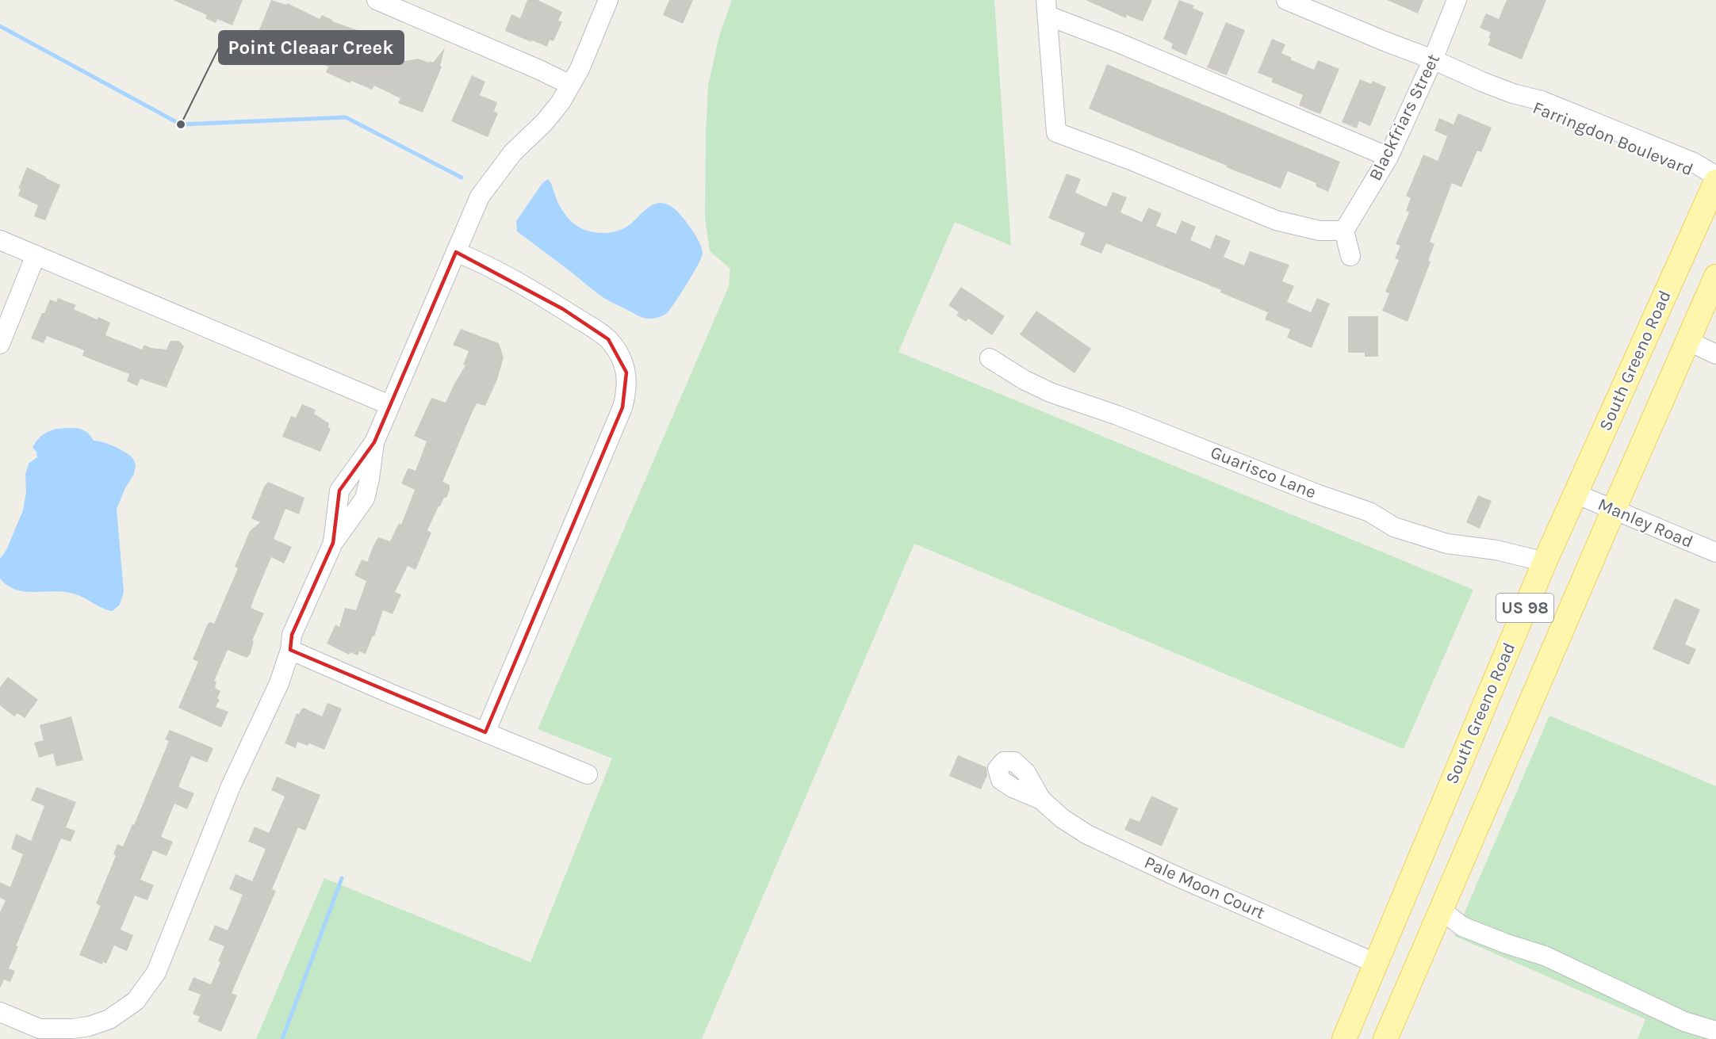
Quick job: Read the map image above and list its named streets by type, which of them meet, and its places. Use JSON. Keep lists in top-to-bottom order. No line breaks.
{"streets":{"main road":["South Greeno Road","US 98"],"street":["Blackfriars Street","Farringdon Boulevard","Guarisco Lane","Manley Road","Pale Moon Court"]},"crossings":[["Blackfriars Street","Farringdon Boulevard"],["South Greeno Road","Guarisco Lane"],["South Greeno Road","Manley Road"],["South Greeno Road","Pale Moon Court"],["Manley Road","US 98"]],"places":["Point Cleaar Creek"]}
